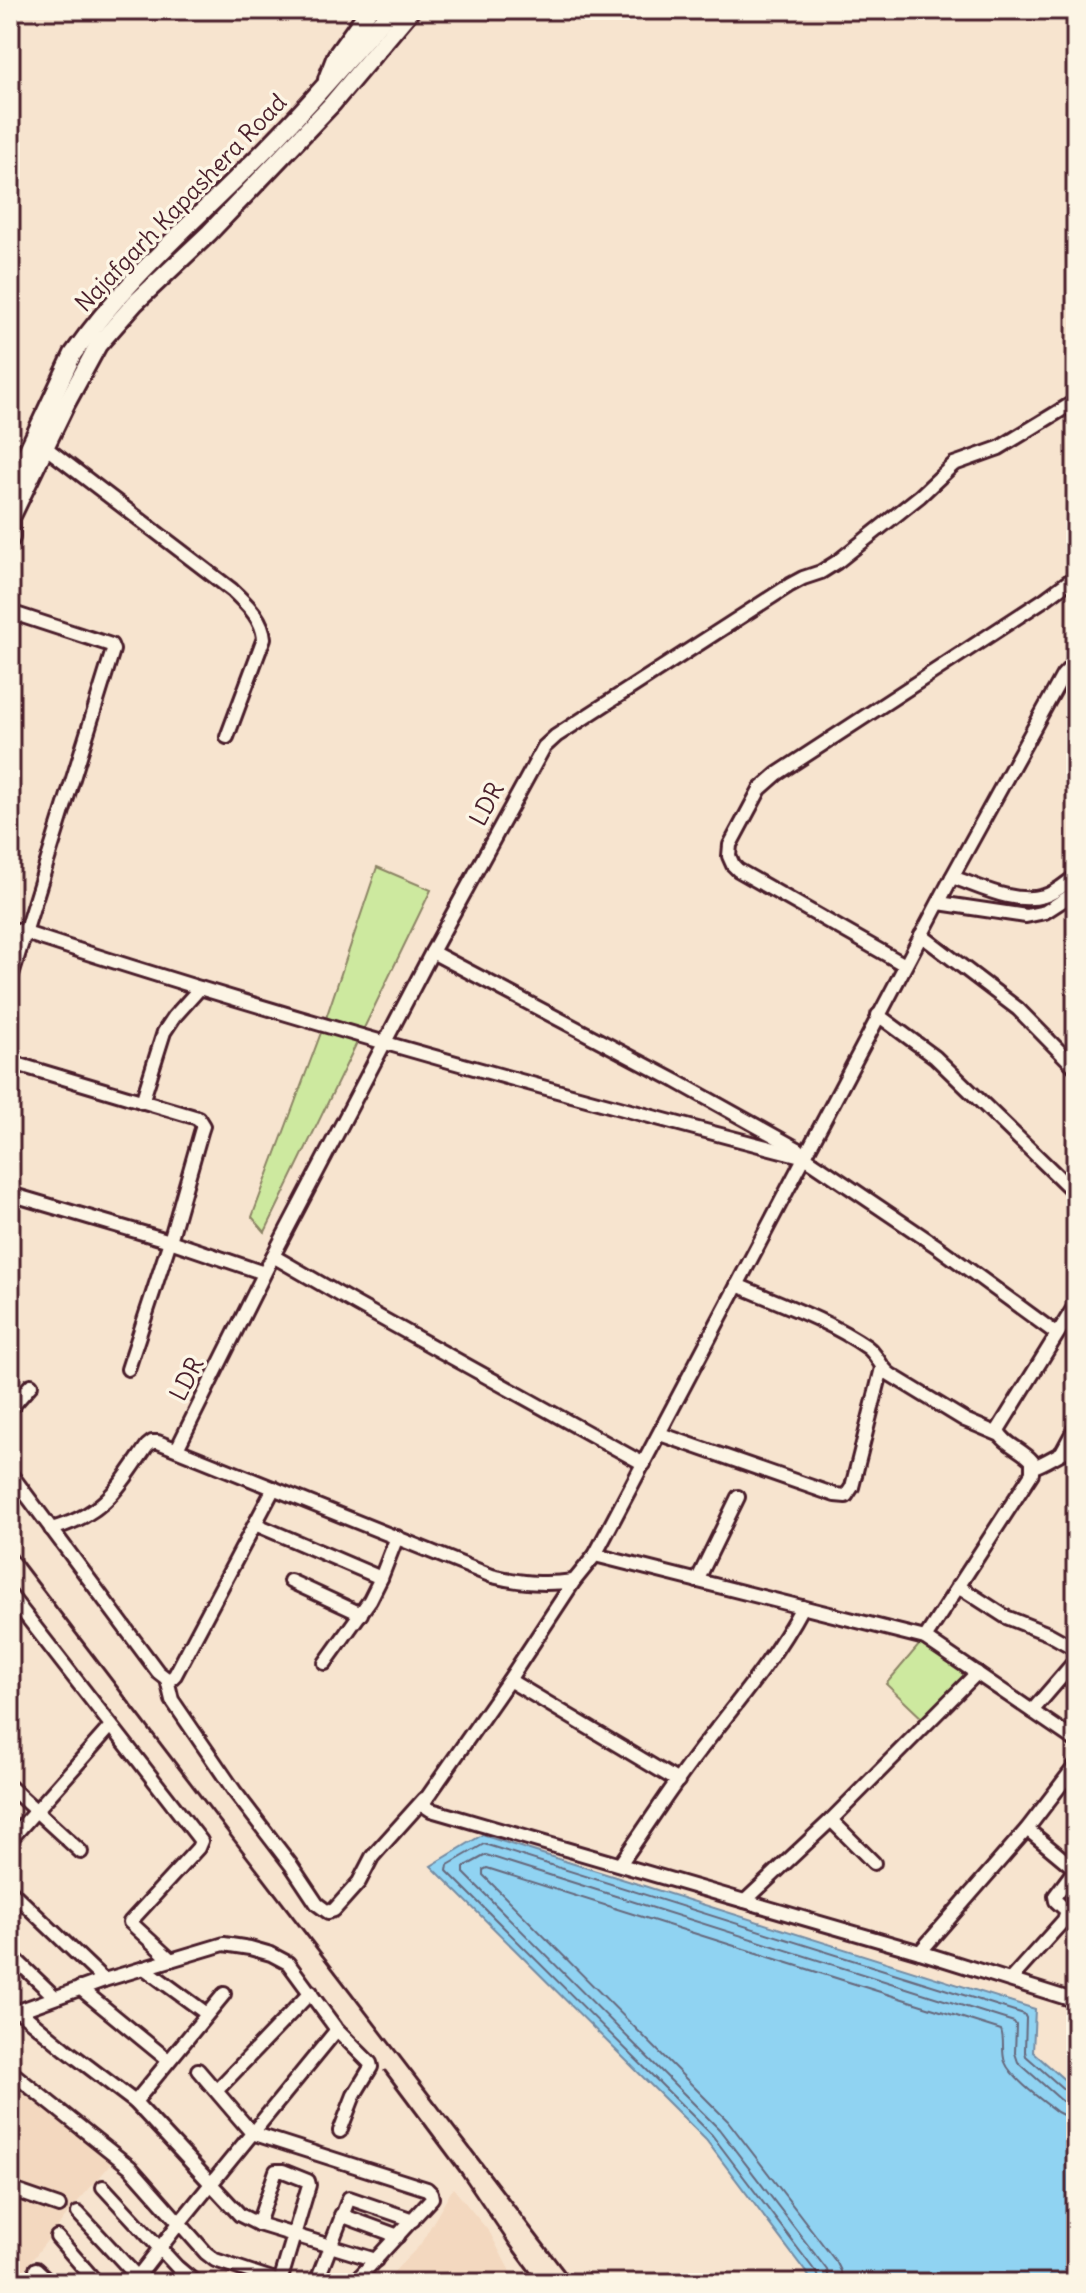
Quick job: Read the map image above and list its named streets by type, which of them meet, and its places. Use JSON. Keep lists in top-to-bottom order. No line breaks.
{"streets":{"main road":["Najafgarh Kapashera Road"],"street":["LDR"]}}
